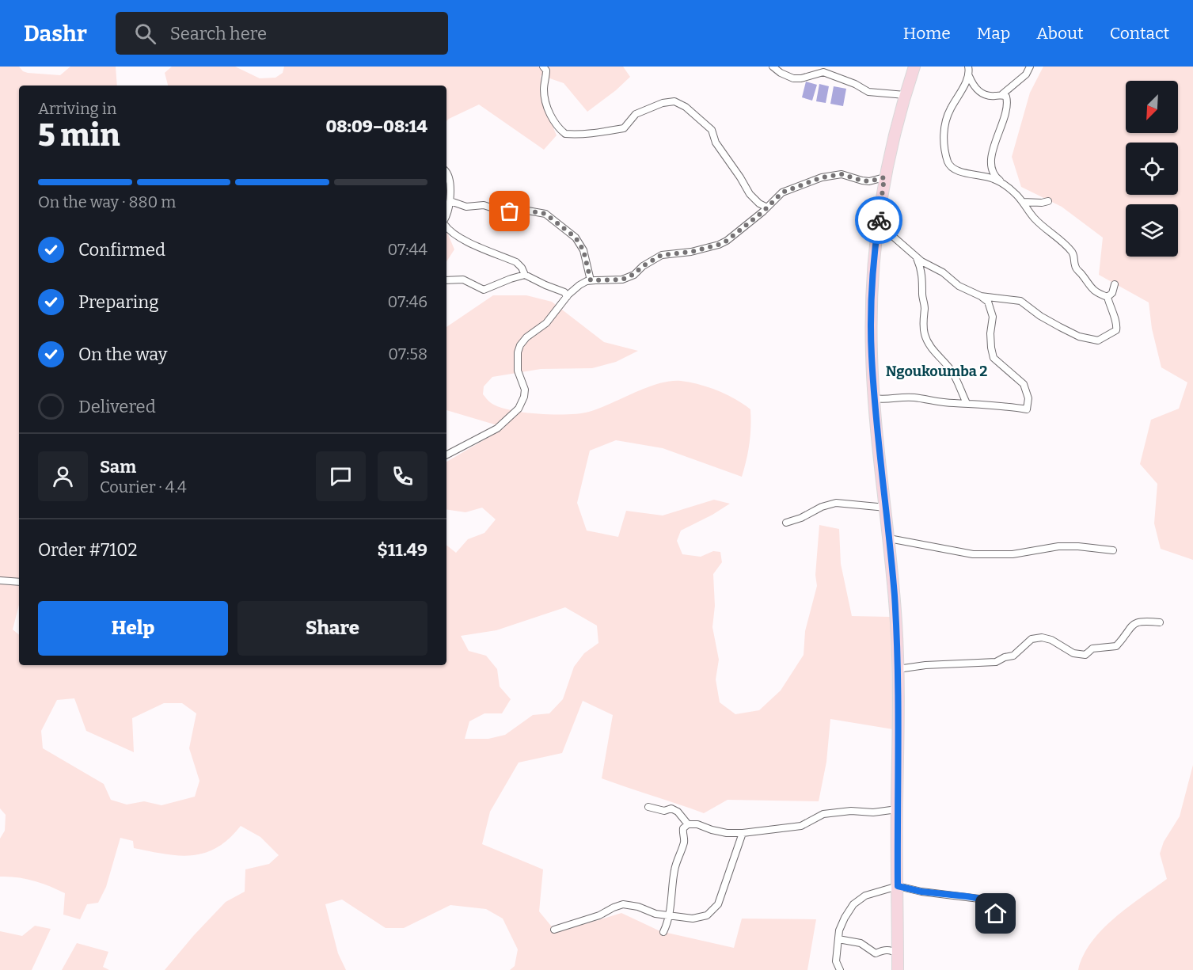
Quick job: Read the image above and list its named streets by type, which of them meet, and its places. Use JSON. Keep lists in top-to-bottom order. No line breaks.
{"districts":["Ngoukoumba 2"],"north":"bottom left","page":{"header":"Dashr","search":"Search here","nav":["Home","Map","About","Contact"],"heading":["5 min","Arriving in","08:09–08:14"],"panel":["Sam","Courier · 4.4","Order #7102","$11.49"],"bar":"On the way · 880 m","list":[["Confirmed","07:44"],["Preparing","07:46"],["On the way","07:58"],"Delivered"],"buttons":["Help","Share"]}}
